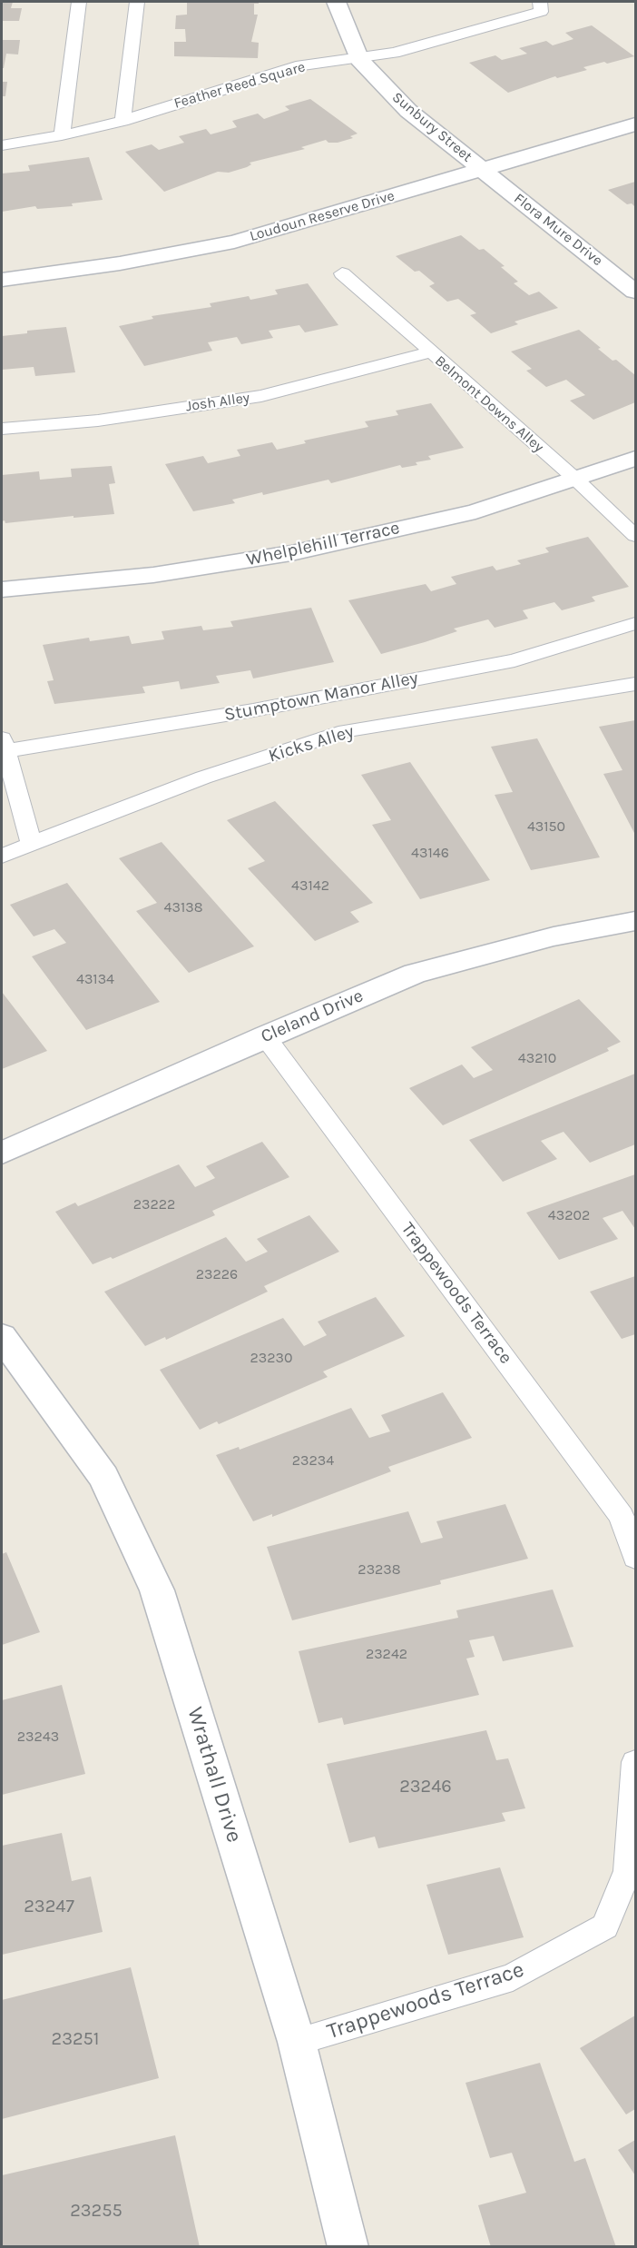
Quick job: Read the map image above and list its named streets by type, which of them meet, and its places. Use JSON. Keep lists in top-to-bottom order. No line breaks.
{"streets":{"street":["Sunbury Street","Loudoun Reserve Drive","Flora Mure Drive","Whelplehill Terrace","Cleland Drive","Wrathall Drive"],"lane":["Feather Reed Square","Josh Alley","Belmont Downs Alley","Stumptown Manor Alley","Kicks Alley","Trappewoods Terrace"]},"crossings":[["Feather Reed Square","Sunbury Street"],["Sunbury Street","Loudoun Reserve Drive"],["Sunbury Street","Flora Mure Drive"],["Loudoun Reserve Drive","Flora Mure Drive"],["Josh Alley","Belmont Downs Alley"],["Belmont Downs Alley","Whelplehill Terrace"],["Cleland Drive","Trappewoods Terrace"],["Trappewoods Terrace","Wrathall Drive"]],"house_numbers":["43150","43146","43142","43138","43134","43210","23222","43202","23226","23230","23234","23238","23242","23243","23246","23247","23251","23255"]}
